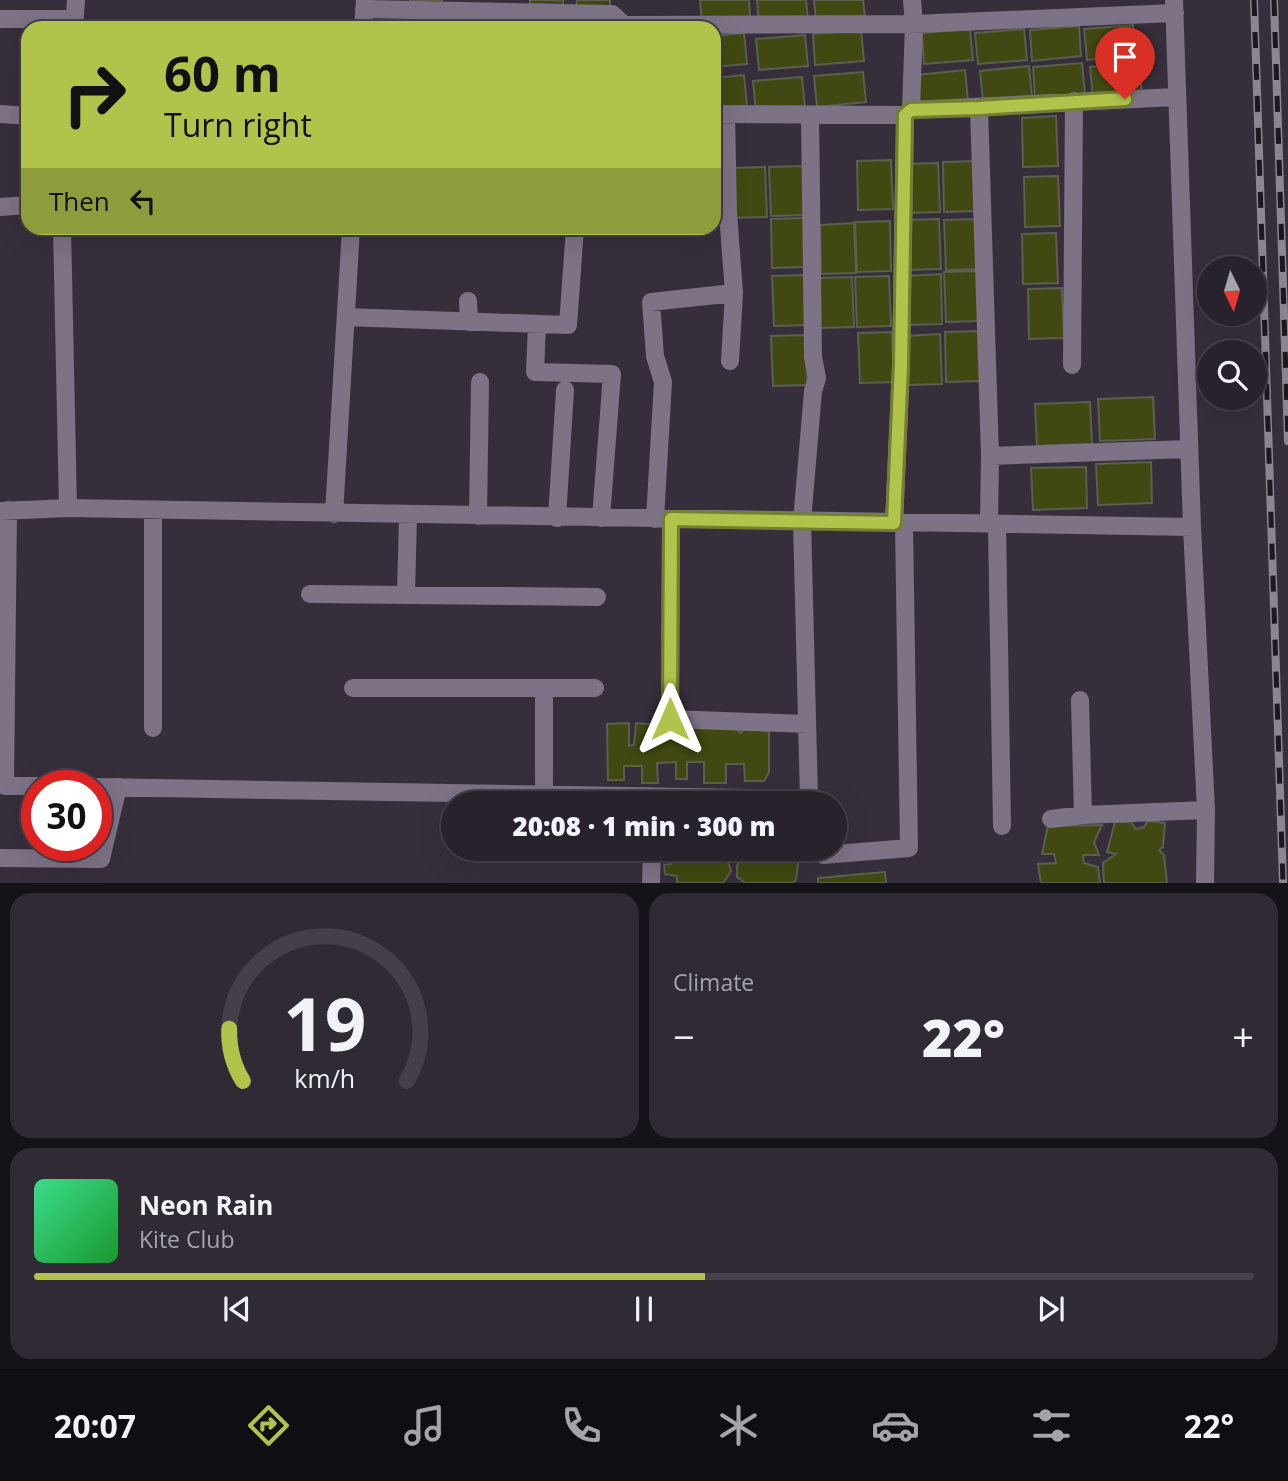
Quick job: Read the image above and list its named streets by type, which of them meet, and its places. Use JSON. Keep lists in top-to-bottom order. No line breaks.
{"north":"bottom","page":{"turn":["60 m","Turn right"],"then":"Then","limit":"30","trip":"20:08 · 1 min · 300 m","tile":"Climate","heat":["−","22°","+"],"song":["Neon Rain","Kite Club"],"tabs":["20:07","22°"],"gauge":["19","km/h"]}}
